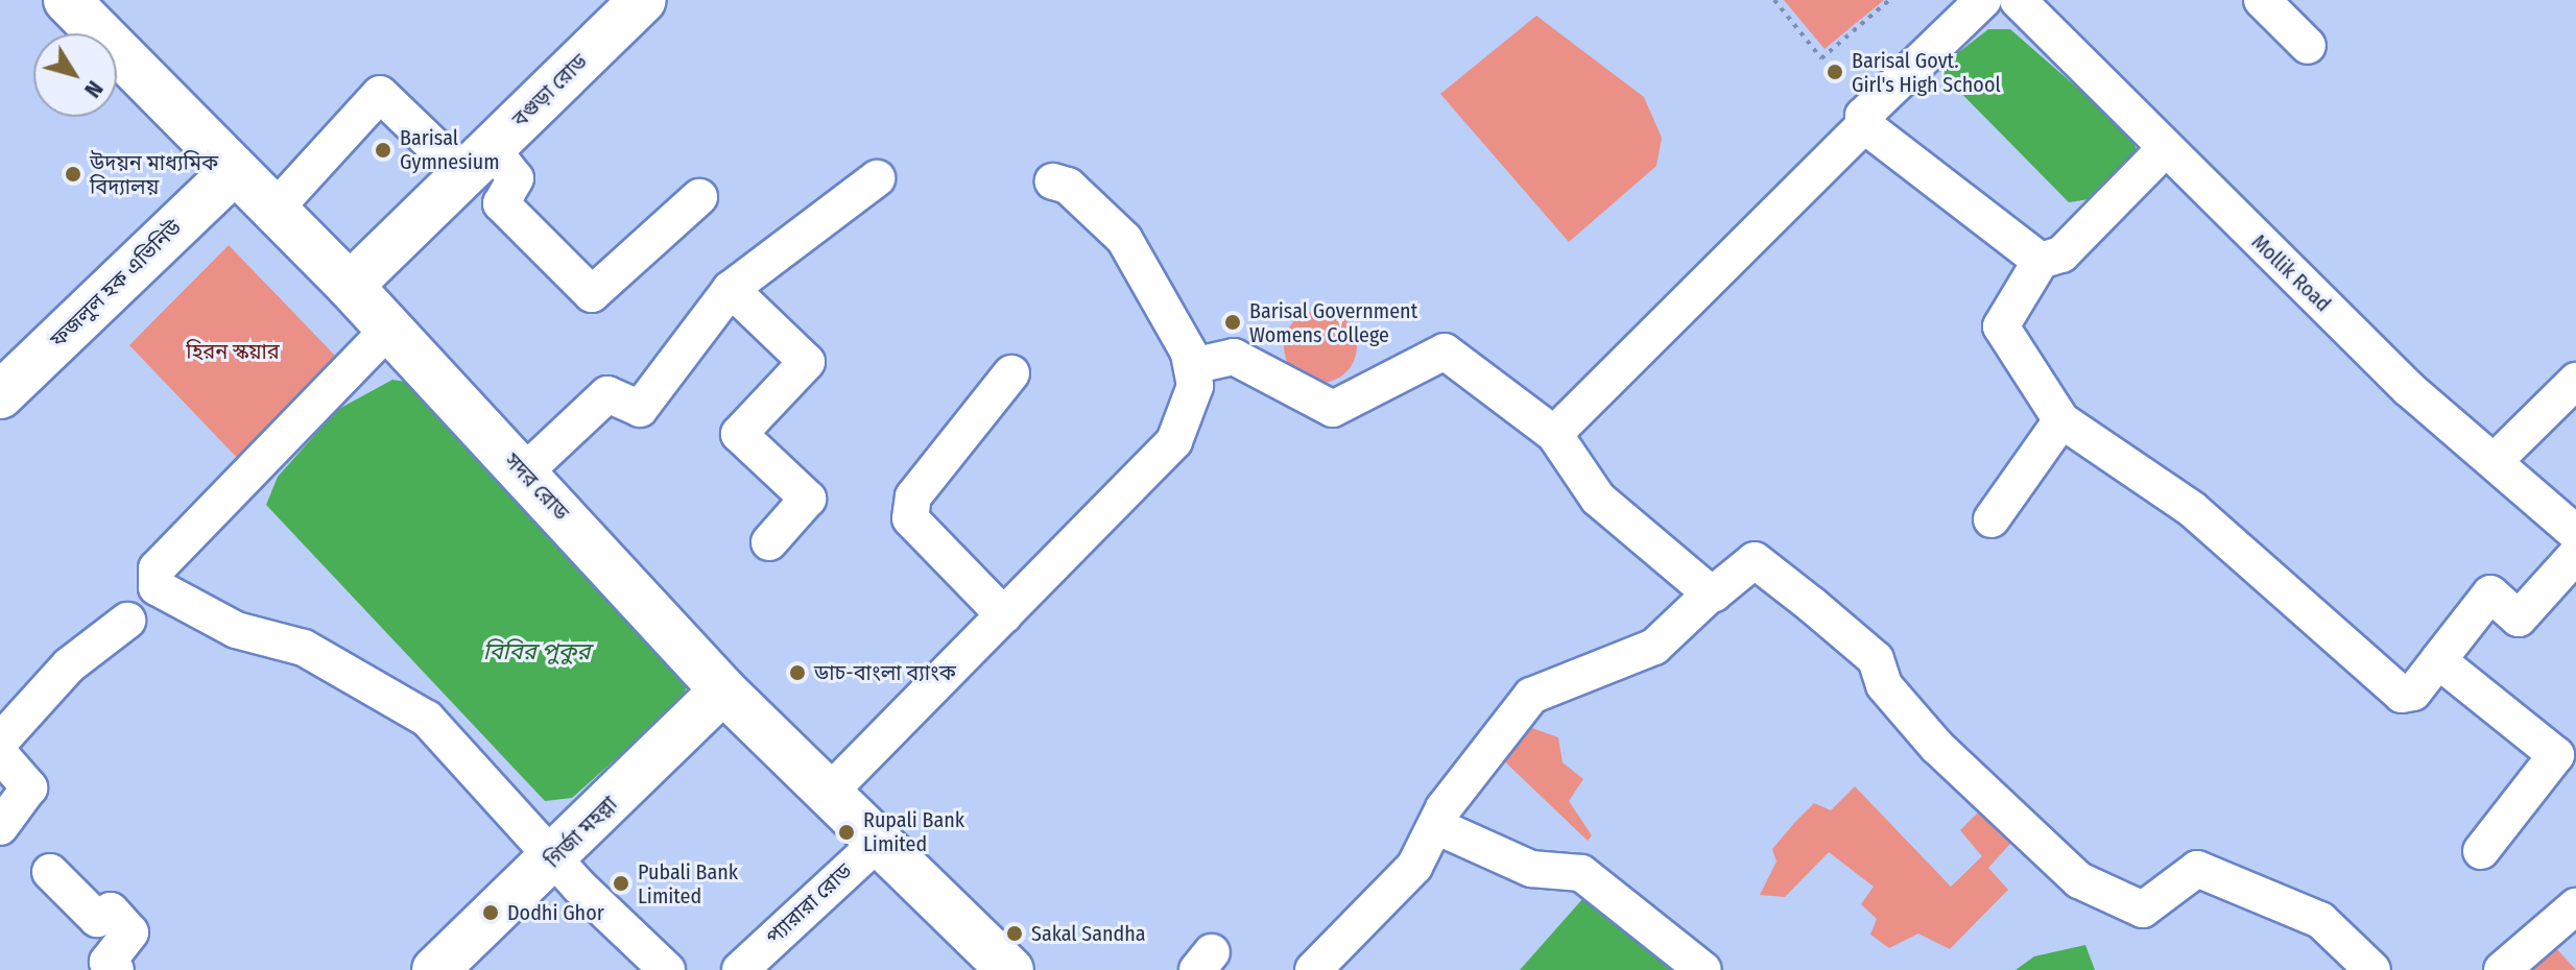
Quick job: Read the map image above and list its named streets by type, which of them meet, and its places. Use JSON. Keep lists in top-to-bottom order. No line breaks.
{"streets":{"main road":["বগুড়া রোড","ফজলুল হক এভিনিউ","সদর রোড","গির্জা মহল্লা"],"street":["Mollik Road","প্যারারা রোড"]},"crossings":[["বগুড়া রোড","সদর রোড"],["ফজলুল হক এভিনিউ","সদর রোড"],["সদর রোড","গির্জা মহল্লা"],["সদর রোড","প্যারারা রোড"]],"water":["বিবির পুকুর"],"parks":["হিরন স্কয়ার"],"places":["Barisal Govt. Girl's High School","Barisal Gymnesium","উদয়ন মাধ্যমিক বিদ্যালয়","Barisal Government Womens College","ডাচ-বাংলা ব্যাংক","Rupali Bank Limited","Pubali Bank Limited","Dodhi Ghor","Sakal Sandha"],"north":"bottom right"}
